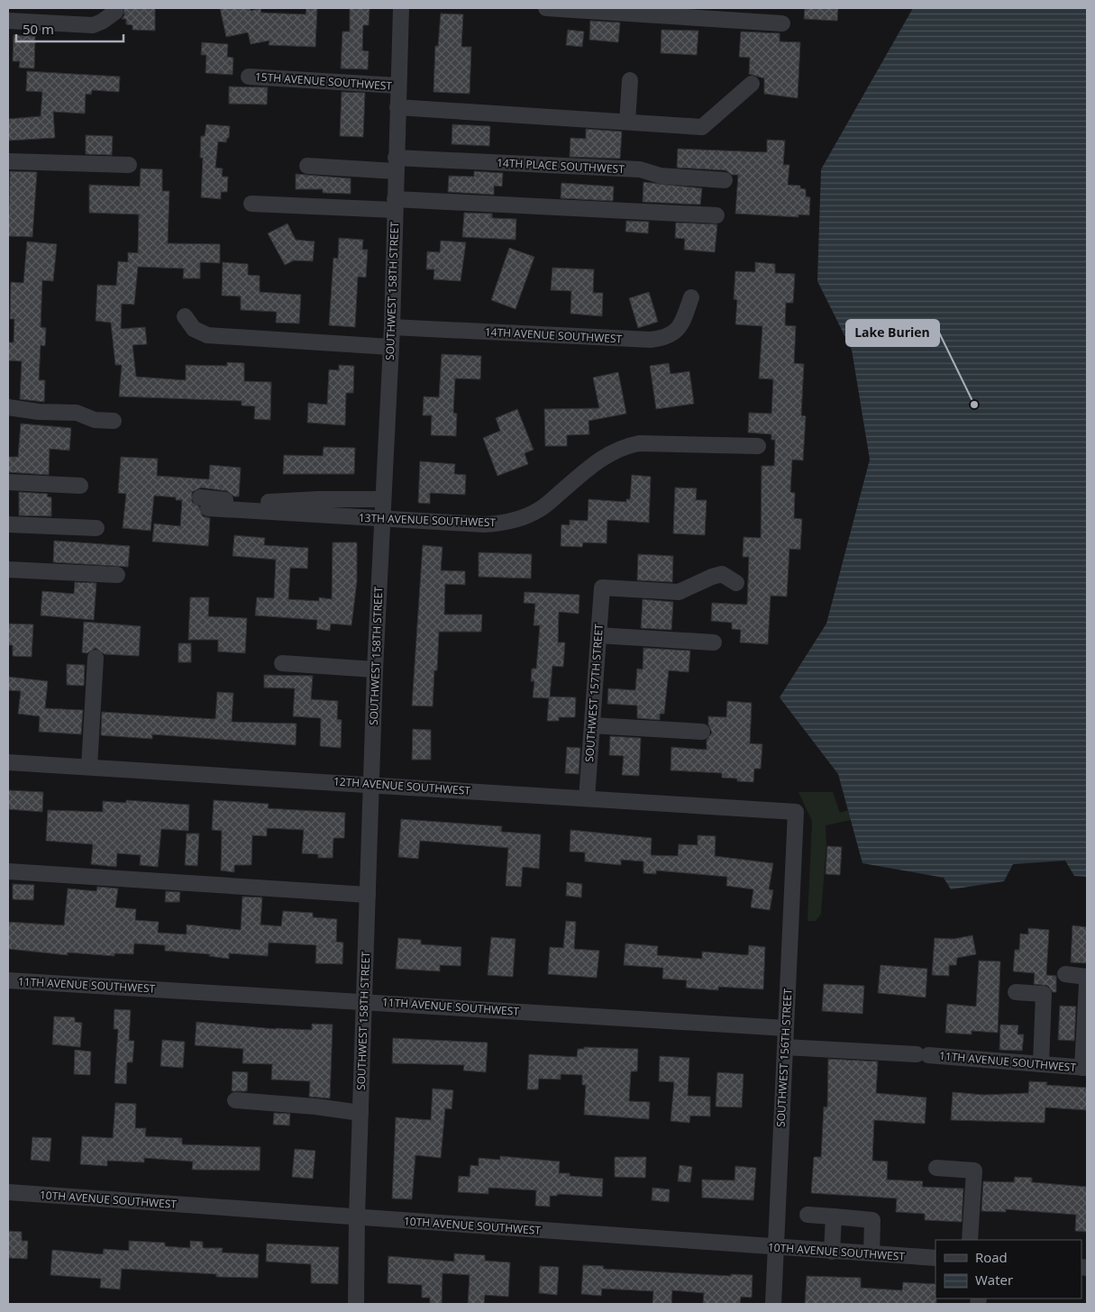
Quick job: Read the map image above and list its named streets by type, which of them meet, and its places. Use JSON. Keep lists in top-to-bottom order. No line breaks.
{"streets":{"street":["15TH AVENUE SOUTHWEST","14TH PLACE SOUTHWEST","SOUTHWEST 158TH STREET","14TH AVENUE SOUTHWEST","13TH AVENUE SOUTHWEST","SOUTHWEST 157TH STREET","12TH AVENUE SOUTHWEST","11TH AVENUE SOUTHWEST","SOUTHWEST 156TH STREET","10TH AVENUE SOUTHWEST"]},"crossings":[["15TH AVENUE SOUTHWEST","SOUTHWEST 158TH STREET"],["14TH PLACE SOUTHWEST","SOUTHWEST 158TH STREET"],["SOUTHWEST 158TH STREET","14TH AVENUE SOUTHWEST"],["SOUTHWEST 158TH STREET","13TH AVENUE SOUTHWEST"],["SOUTHWEST 158TH STREET","12TH AVENUE SOUTHWEST"],["SOUTHWEST 158TH STREET","11TH AVENUE SOUTHWEST"],["SOUTHWEST 158TH STREET","10TH AVENUE SOUTHWEST"],["SOUTHWEST 157TH STREET","12TH AVENUE SOUTHWEST"],["12TH AVENUE SOUTHWEST","SOUTHWEST 156TH STREET"],["11TH AVENUE SOUTHWEST","SOUTHWEST 156TH STREET"],["SOUTHWEST 156TH STREET","10TH AVENUE SOUTHWEST"]],"places":["Lake Burien"],"legend":["Road","Water"],"scale_bar":"50 m"}
